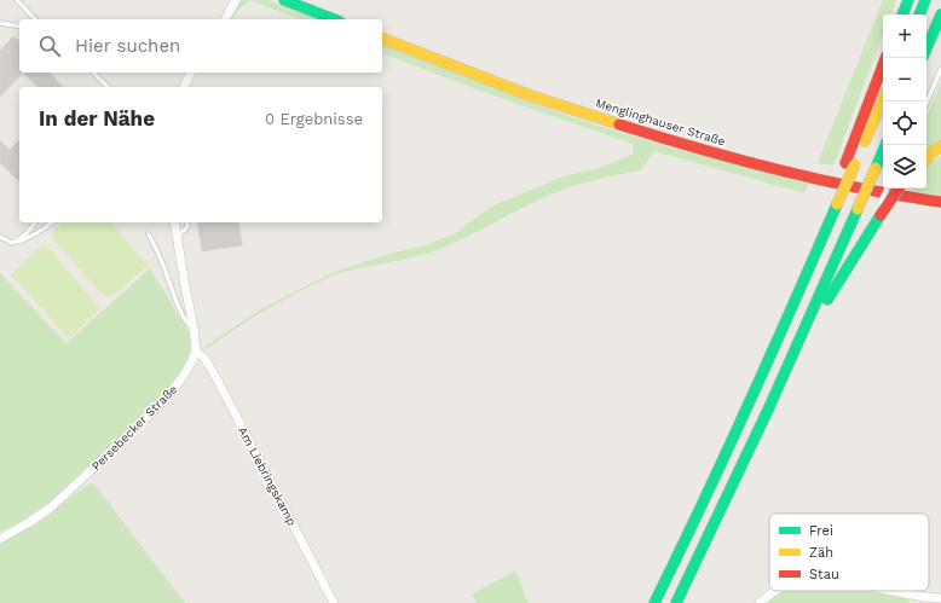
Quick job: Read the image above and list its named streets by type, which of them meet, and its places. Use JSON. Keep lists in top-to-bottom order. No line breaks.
{"streets":{"main road":["Menglinghauser Straße"],"street":["Persebecker Straße","Am Liebringskamp"]},"crossings":[["Persebecker Straße","Am Liebringskamp"]],"legend":["Frei","Zäh","Stau"],"page":{"map_buttons":["+","−"],"search":"Hier suchen","heading":["In der Nähe","0 Ergebnisse"]}}
